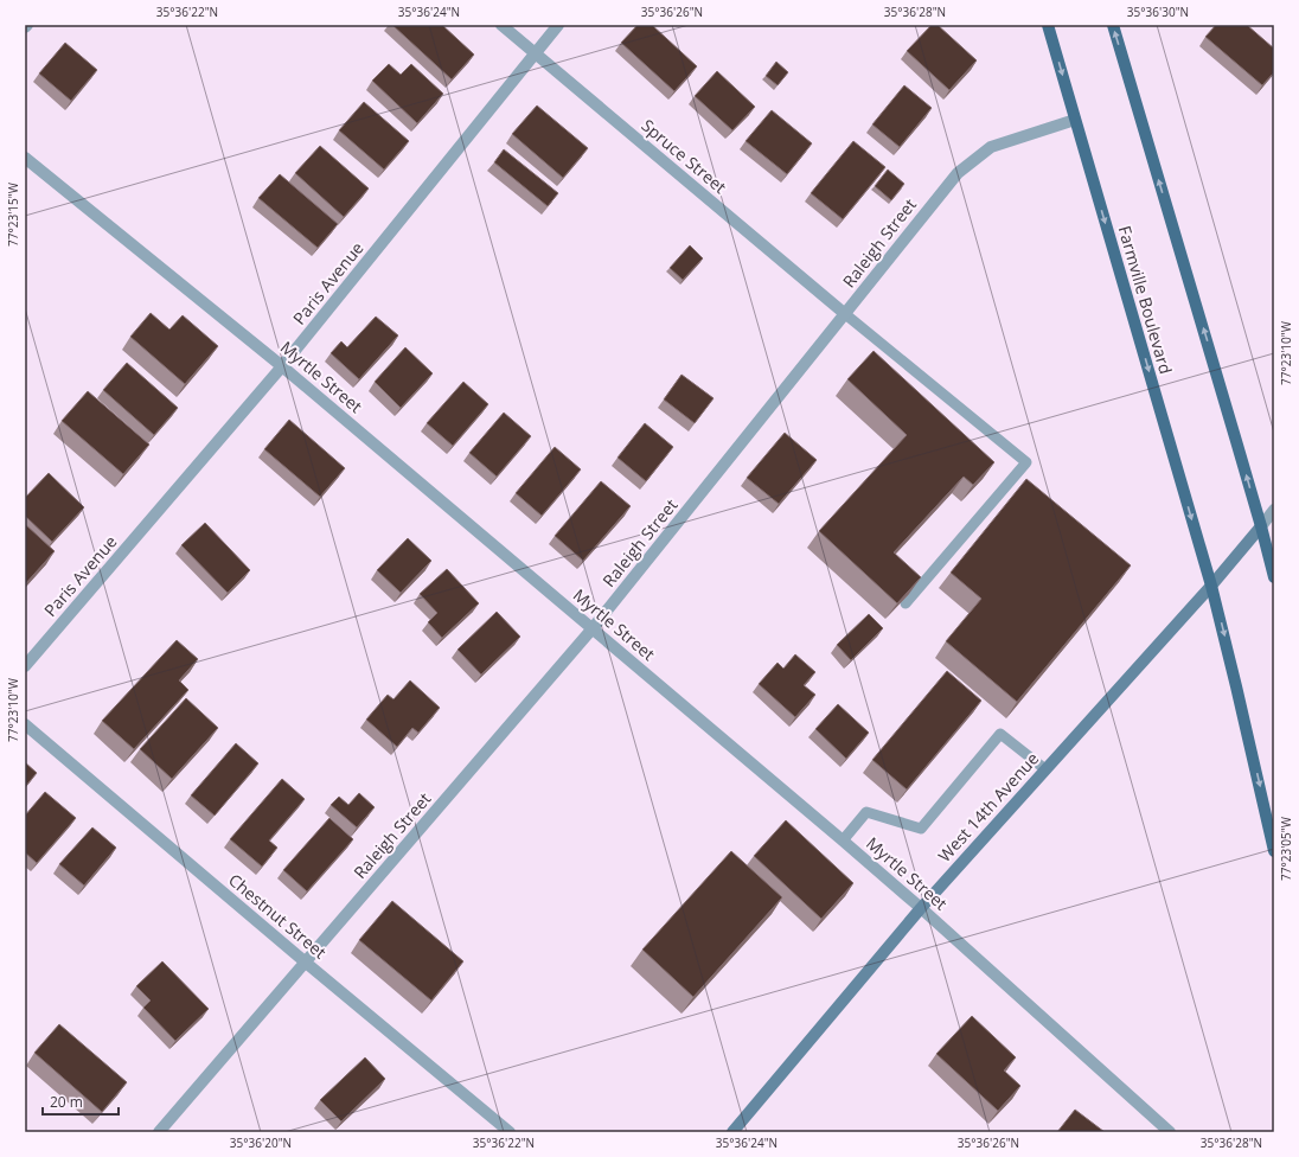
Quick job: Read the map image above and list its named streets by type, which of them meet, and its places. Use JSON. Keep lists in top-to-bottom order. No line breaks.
{"streets":{"main road":["Farmville Boulevard","West 14th Avenue"],"street":["Spruce Street","Raleigh Street","Paris Avenue","Myrtle Street","Chestnut Street"]},"crossings":[["Spruce Street","Raleigh Street"],["Spruce Street","Paris Avenue"],["Raleigh Street","Farmville Boulevard"],["Raleigh Street","Myrtle Street"],["Raleigh Street","Chestnut Street"],["Paris Avenue","Myrtle Street"],["Farmville Boulevard","West 14th Avenue"],["Myrtle Street","West 14th Avenue"]],"scale_bar":"20 m","coordinates":["35°36'22\"N","35°36'24\"N","35°36'26\"N","35°36'28\"N","35°36'30\"N","77°23'15\"W","77°23'10\"W","77°23'05\"W","35°36'20\"N"]}
